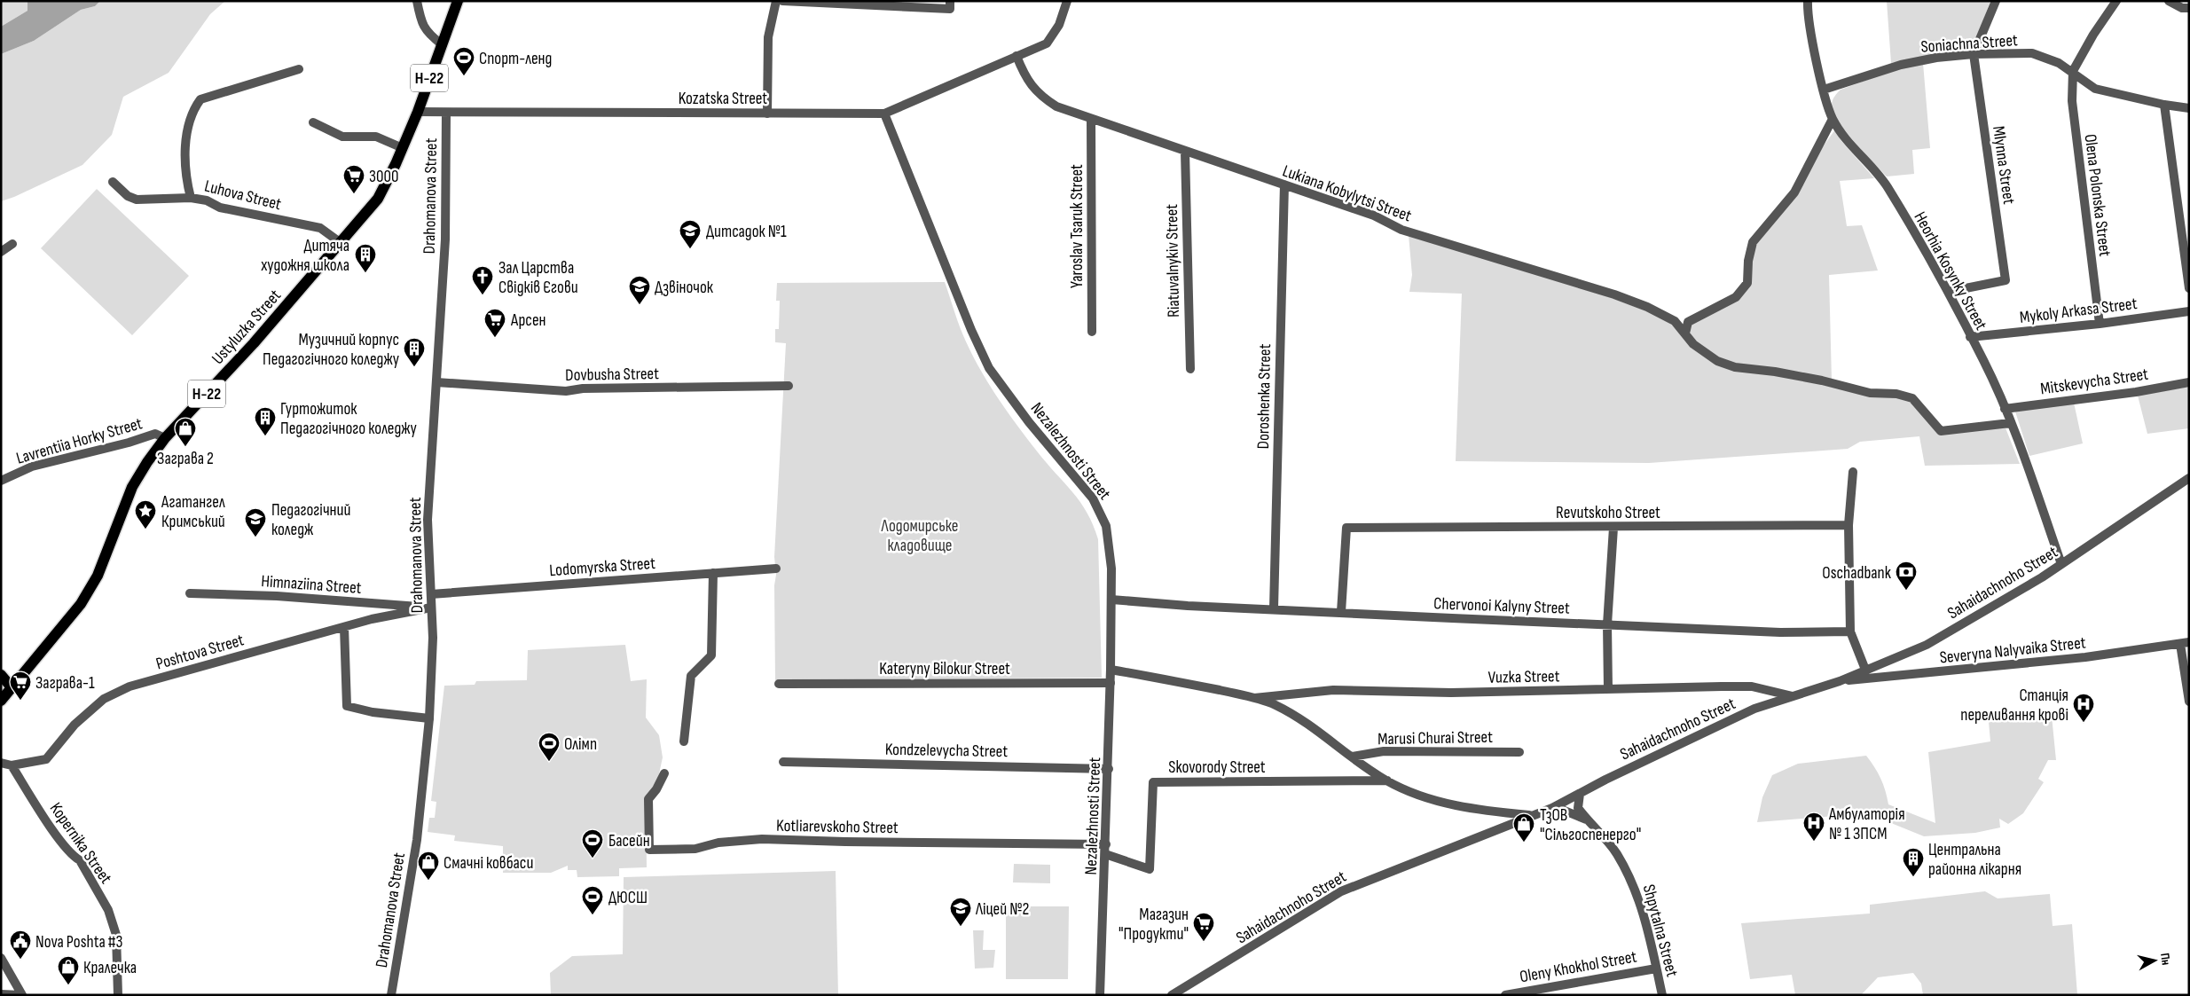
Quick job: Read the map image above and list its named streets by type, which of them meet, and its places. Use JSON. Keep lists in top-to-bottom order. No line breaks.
{"streets":{"main road":["Н-22","Ustyluzka Street"],"street":["Soniachna Street","Kozatska Street","Mlynna Street","Lukiana Kobylytsi Street","Luhova Street","Olena Polonska Street","Drahomanova Street","Yaroslav Tsaruk Street","Riatuvalnykiv Street","Heorhia Kosynky Street","Mykoly Arkasa Street","Dovbusha Street","Mitskevycha Street","Doroshenka Street","Lavrentiia Horky Street","Nezalezhnosti Street","Revutskoho Street","Lodomyrska Street","Sahaidachnoho Street","Himnaziina Street","Chervonoi Kalyny Street","Severyna Nalyvaika Street","Poshtova Street","Kateryny Bilokur Street","Vuzka Street","Marusi Churai Street","Kondzelevycha Street","Skovorody Street","Kotliarevskoho Street","Kopernika Street","Shpytalna Street","Oleny Khokhol Street"]},"crossings":[["Soniachna Street","Mlynna Street"],["Soniachna Street","Olena Polonska Street"],["Soniachna Street","Heorhia Kosynky Street"],["Kozatska Street","Lukiana Kobylytsi Street"],["Kozatska Street","Drahomanova Street"],["Kozatska Street","Ustyluzka Street"],["Kozatska Street","Nezalezhnosti Street"],["Mlynna Street","Heorhia Kosynky Street"],["Lukiana Kobylytsi Street","Yaroslav Tsaruk Street"],["Lukiana Kobylytsi Street","Riatuvalnykiv Street"],["Lukiana Kobylytsi Street","Heorhia Kosynky Street"],["Lukiana Kobylytsi Street","Doroshenka Street"],["Luhova Street","Ustyluzka Street"],["Olena Polonska Street","Mykoly Arkasa Street"],["Drahomanova Street","Dovbusha Street"],["Drahomanova Street","Lodomyrska Street"],["Drahomanova Street","Himnaziina Street"],["Drahomanova Street","Poshtova Street"],["Heorhia Kosynky Street","Mykoly Arkasa Street"],["Heorhia Kosynky Street","Mitskevycha Street"],["Heorhia Kosynky Street","Sahaidachnoho Street"],["Ustyluzka Street","Lavrentiia Horky Street"],["Doroshenka Street","Chervonoi Kalyny Street"],["Nezalezhnosti Street","Chervonoi Kalyny Street"],["Nezalezhnosti Street","Kateryny Bilokur Street"],["Nezalezhnosti Street","Kondzelevycha Street"],["Nezalezhnosti Street","Skovorody Street"],["Nezalezhnosti Street","Kotliarevskoho Street"],["Revutskoho Street","Chervonoi Kalyny Street"],["Sahaidachnoho Street","Severyna Nalyvaika Street"],["Sahaidachnoho Street","Vuzka Street"],["Sahaidachnoho Street","Shpytalna Street"],["Himnaziina Street","Poshtova Street"],["Poshtova Street","Kopernika Street"],["Shpytalna Street","Oleny Khokhol Street"]],"parks":["Лодомирське кладовище"],"places":{"sports":["Спорт-ленд","Олімп","Басейн","ДЮСШ"],"supermarket":["3000","Арсен","Заграва-1","Магазин \"Продукти\""],"school or university":["Дитсадок №1","Дзвіночок","Педагогічний коледж","Ліцей №2"],"building":["Дитяча художня школа","Музичний корпус Педагогічного коледжу","Гуртожиток Педагогічного коледжу","Центральна районна лікарня"],"church":["Зал Царства Свідків Єгови"],"shop":["Заграва 2","ТзОВ \"Сільгоспенерго\"","Смачні ковбаси","Кралечка"],"place":["Агатангел Кримський"],"bank":["Oschadbank"],"hospital":["Станція переливання крові","Амбулаторія № 1 ЗПСМ"],"public building":["Nova Poshta #3"]},"north":"right"}
